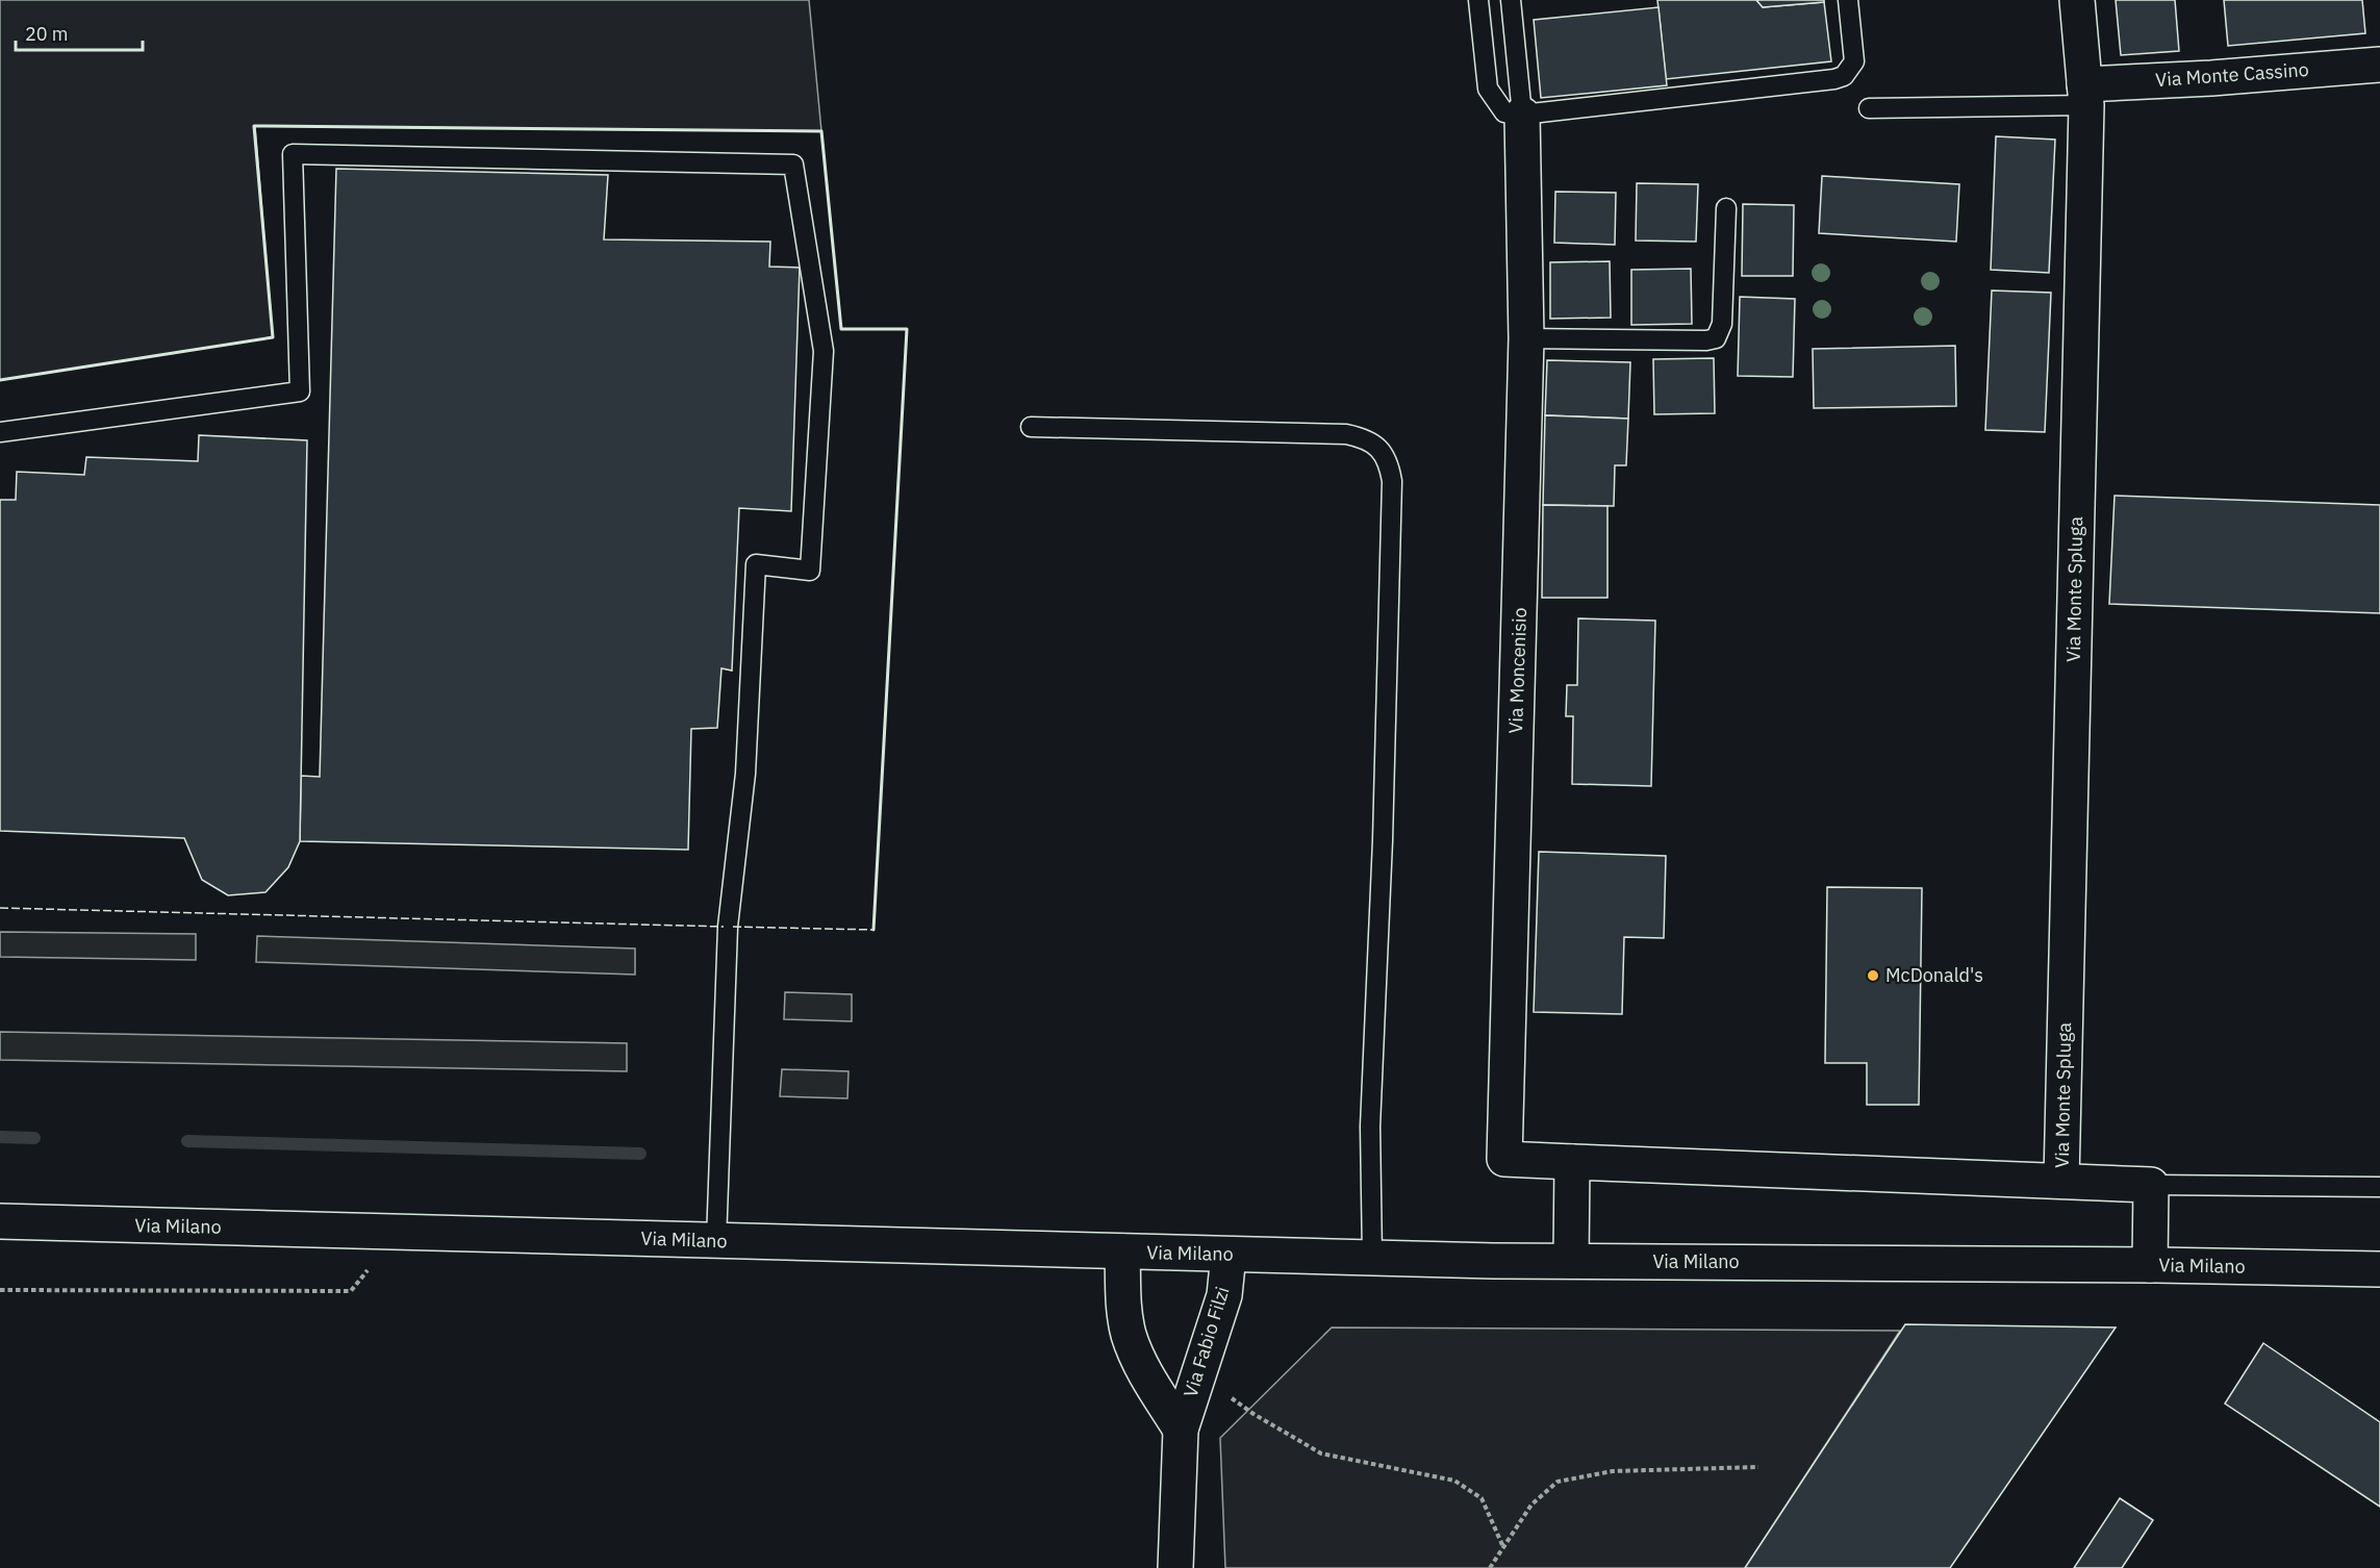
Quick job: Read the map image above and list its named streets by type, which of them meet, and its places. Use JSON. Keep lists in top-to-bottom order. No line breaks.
{"streets":{"street":["Via Monte Cassino","Via Monte Spluga","Via Moncenisio","Via Milano","Via Fabio Filzi"]},"crossings":[["Via Monte Cassino","Via Monte Spluga"],["Via Milano","Via Fabio Filzi"]],"places":["McDonald's"],"scale_bar":"20 m"}
